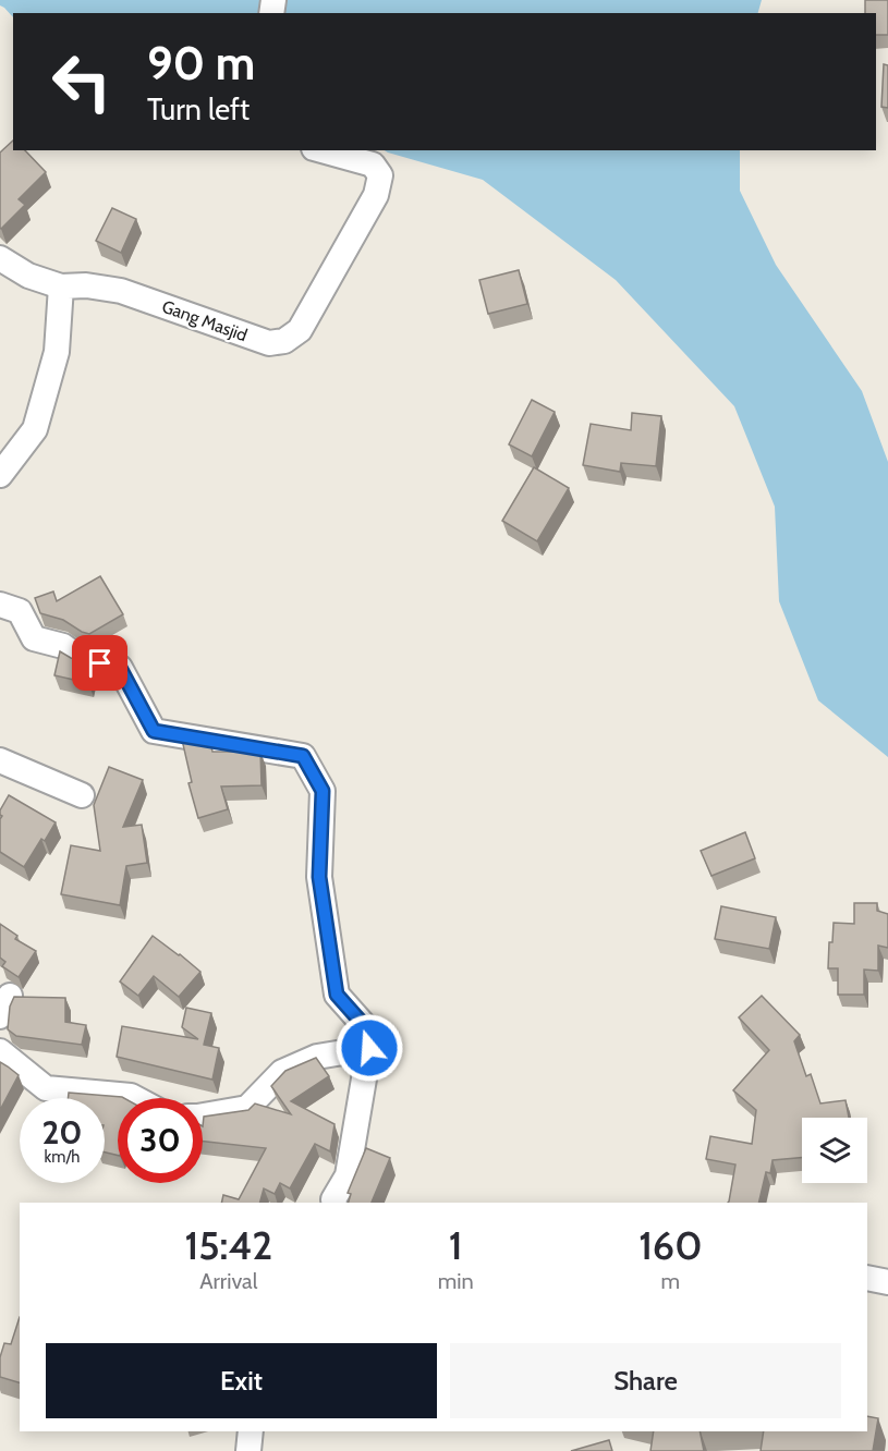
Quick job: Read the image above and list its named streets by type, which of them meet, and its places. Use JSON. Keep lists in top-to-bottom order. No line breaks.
{"streets":{"street":["Gang Masjid"]},"page":{"turn":["90 m","Turn left"],"speed":"20 km/h","limit":"30","eta":["15:42","Arrival","1","min","160","m"],"buttons":["Exit","Share"]}}
